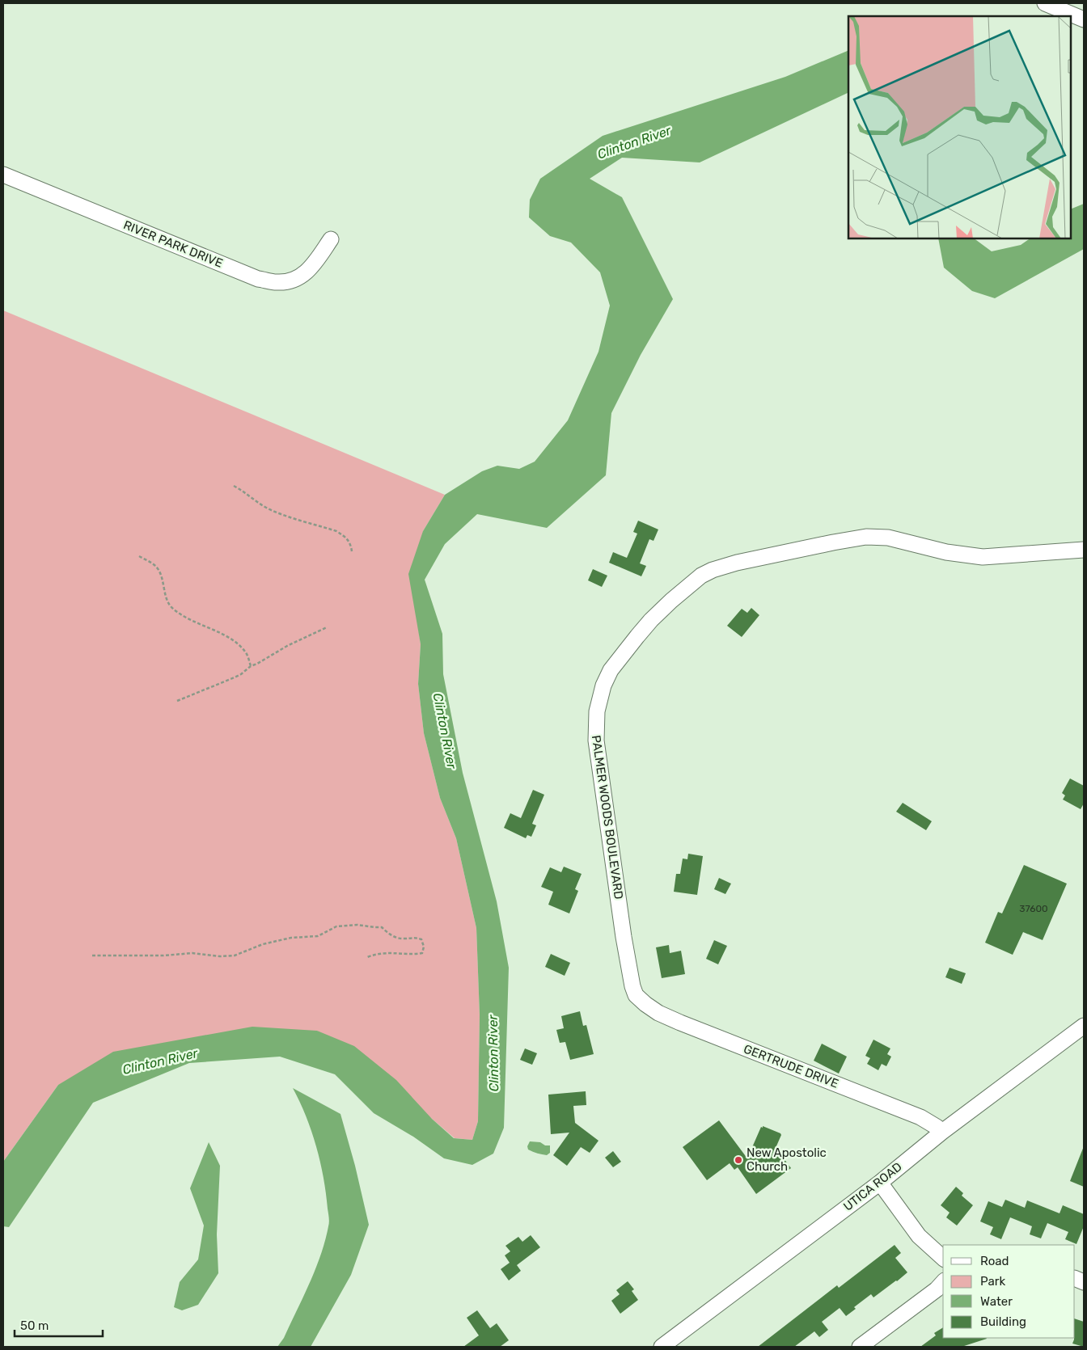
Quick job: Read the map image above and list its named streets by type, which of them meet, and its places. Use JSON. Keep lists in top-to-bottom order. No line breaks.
{"streets":{"street":["RIVER PARK DRIVE","PALMER WOODS BOULEVARD","GERTRUDE DRIVE","UTICA ROAD"]},"crossings":[["PALMER WOODS BOULEVARD","GERTRUDE DRIVE"],["GERTRUDE DRIVE","UTICA ROAD"]],"water":["Clinton River"],"places":["New Apostolic Church"],"house_numbers":["37600"],"legend":["Road","Park","Water","Building"],"scale_bar":"50 m"}
